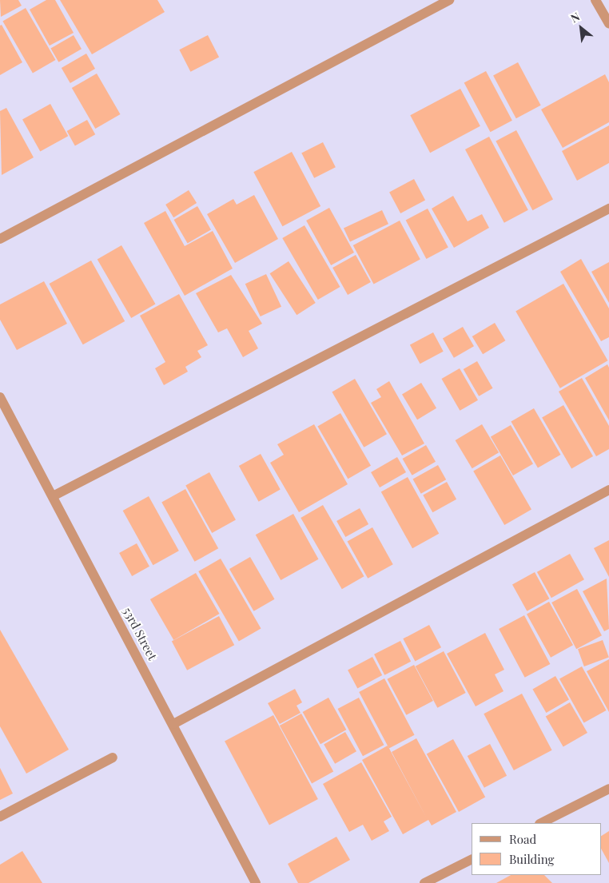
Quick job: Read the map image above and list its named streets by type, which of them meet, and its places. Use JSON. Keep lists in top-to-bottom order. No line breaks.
{"streets":{"street":["53rd Street"]},"legend":["Road","Building"],"north":"top left"}
